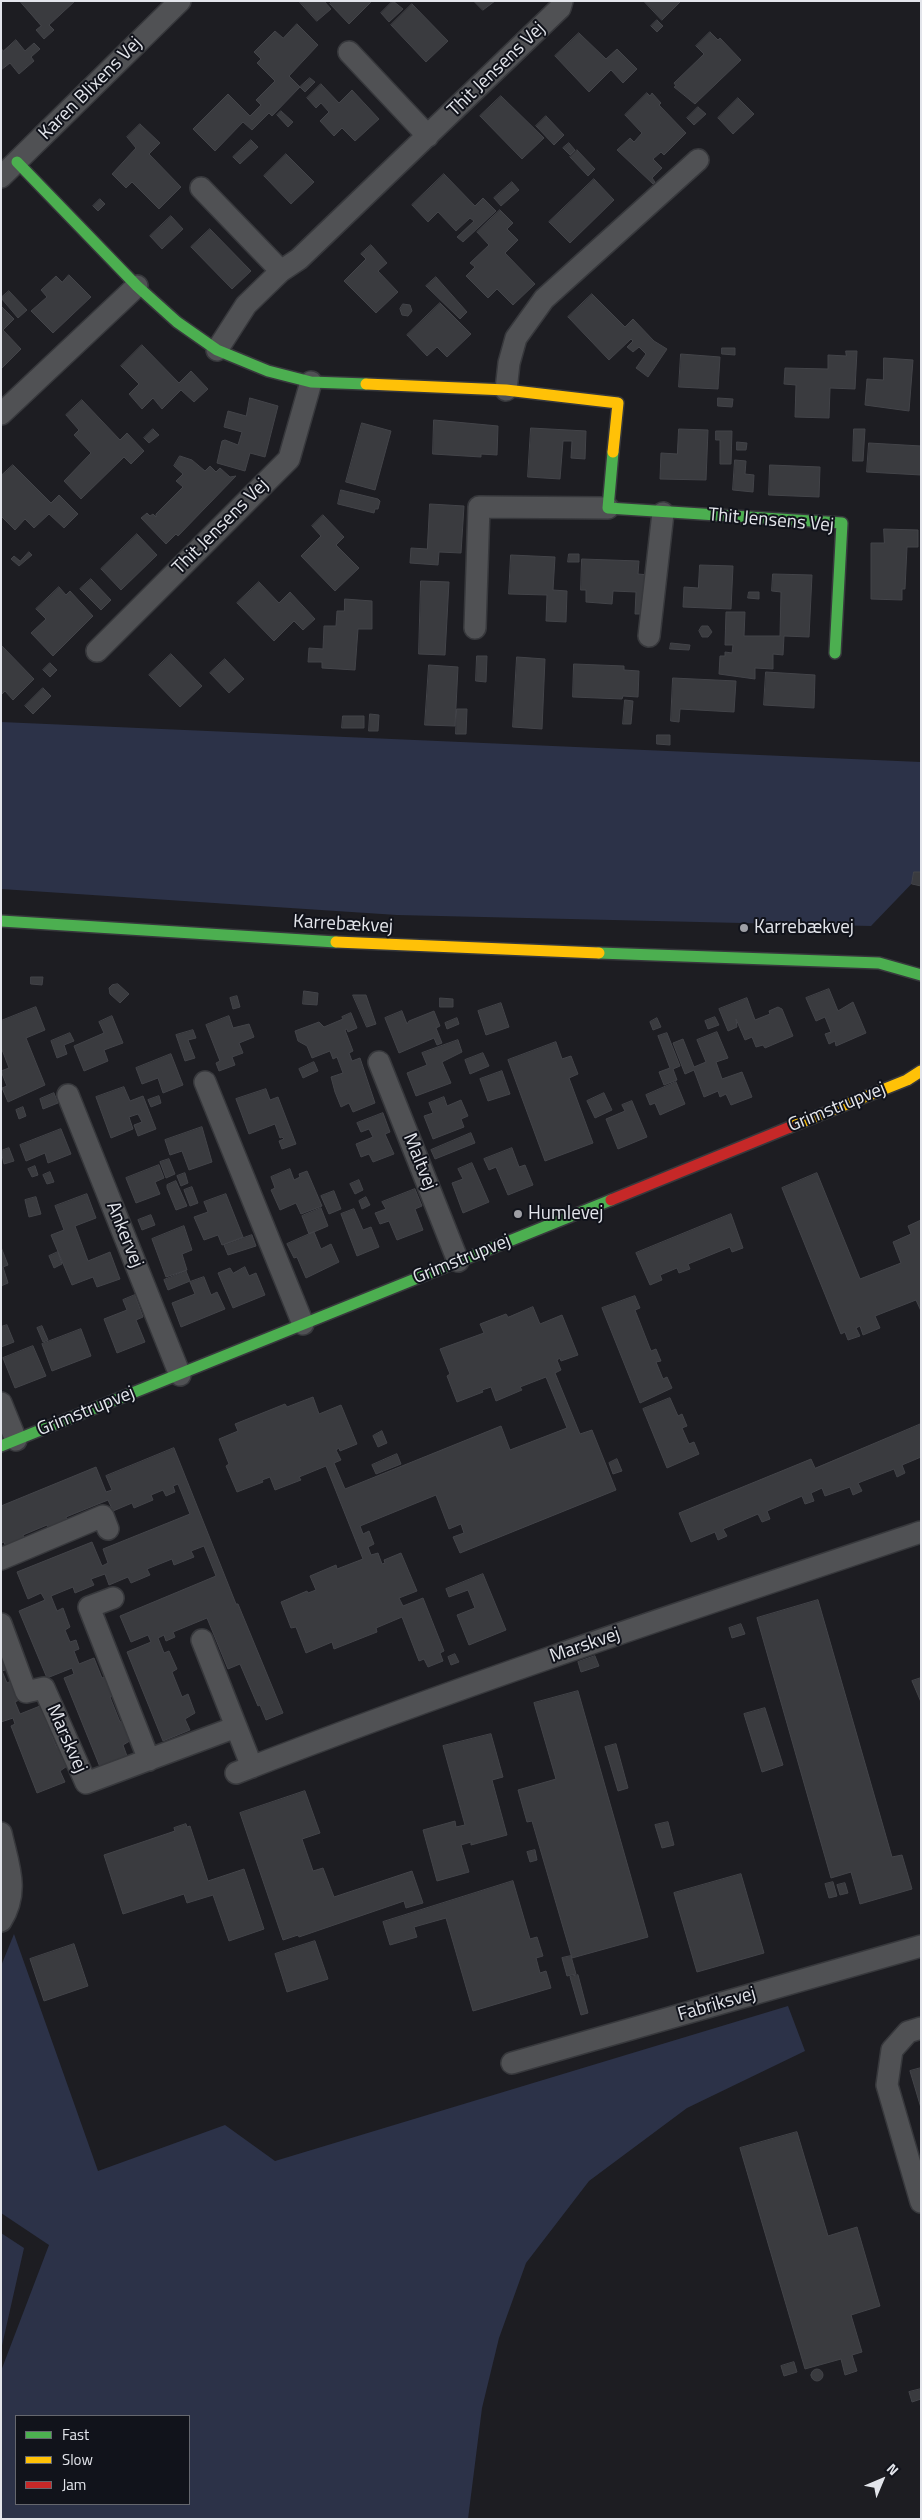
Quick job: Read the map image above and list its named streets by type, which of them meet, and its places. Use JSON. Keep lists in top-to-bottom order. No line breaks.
{"streets":{"street":["Thit Jensens Vej","Karen Blixens Vej","Karrebækvej","Grimstrupvej","Maltvej","Ankervej","Marskvej","Fabriksvej"]},"crossings":[["Grimstrupvej","Maltvej"],["Grimstrupvej","Ankervej"]],"places":["Karrebækvej","Humlevej"],"legend":["Fast","Slow","Jam"],"north":"top right"}
